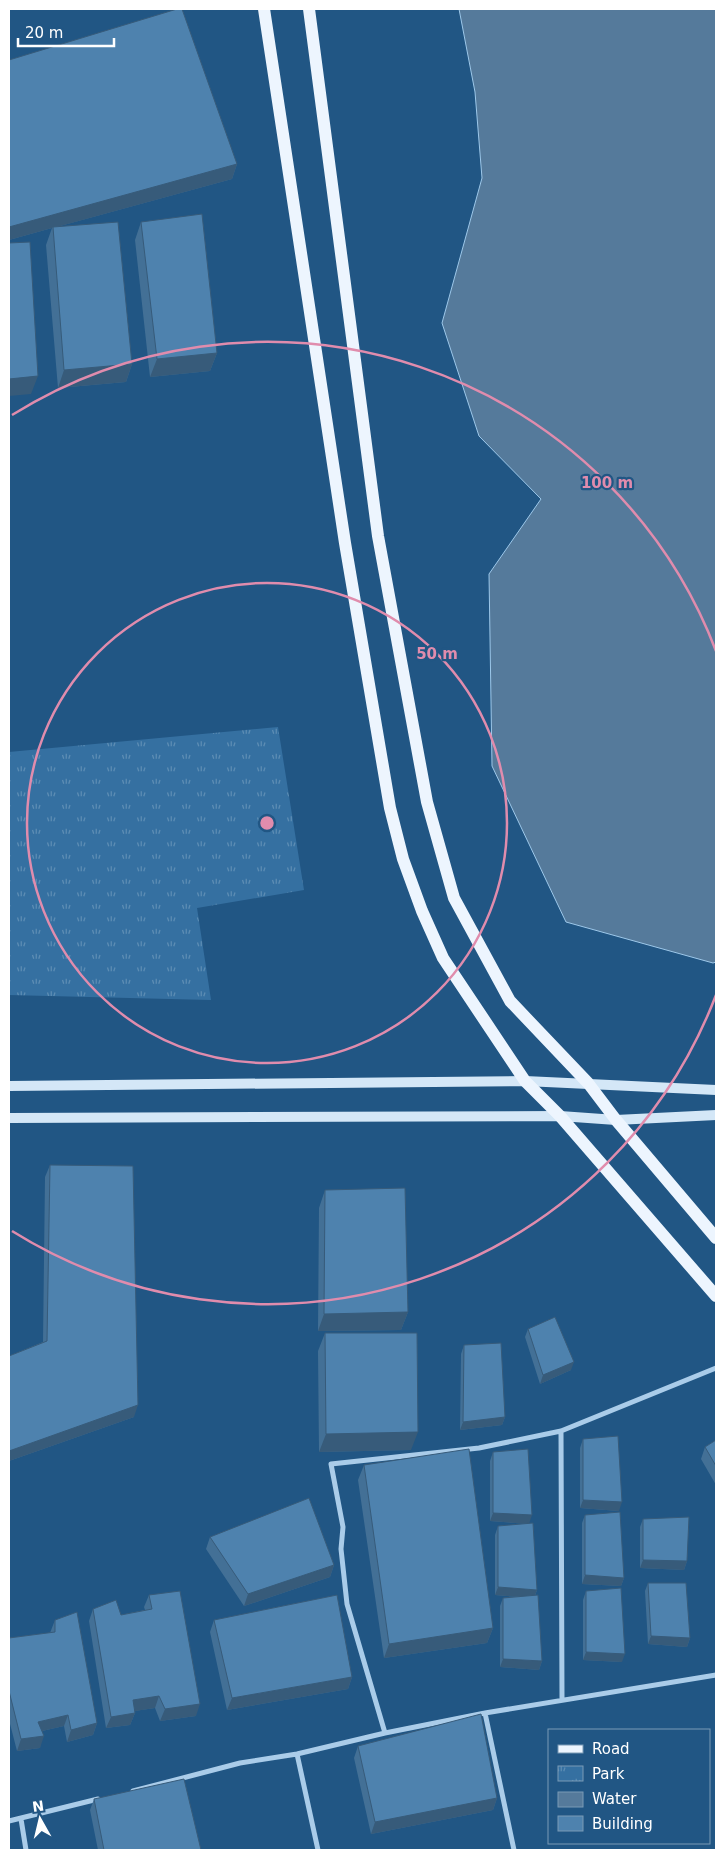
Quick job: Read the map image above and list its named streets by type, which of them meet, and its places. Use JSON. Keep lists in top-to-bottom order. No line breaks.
{"legend":["Road","Park","Water","Building"],"scale_bar":"20 m","north":"top","rings":["100 m","50 m"]}
